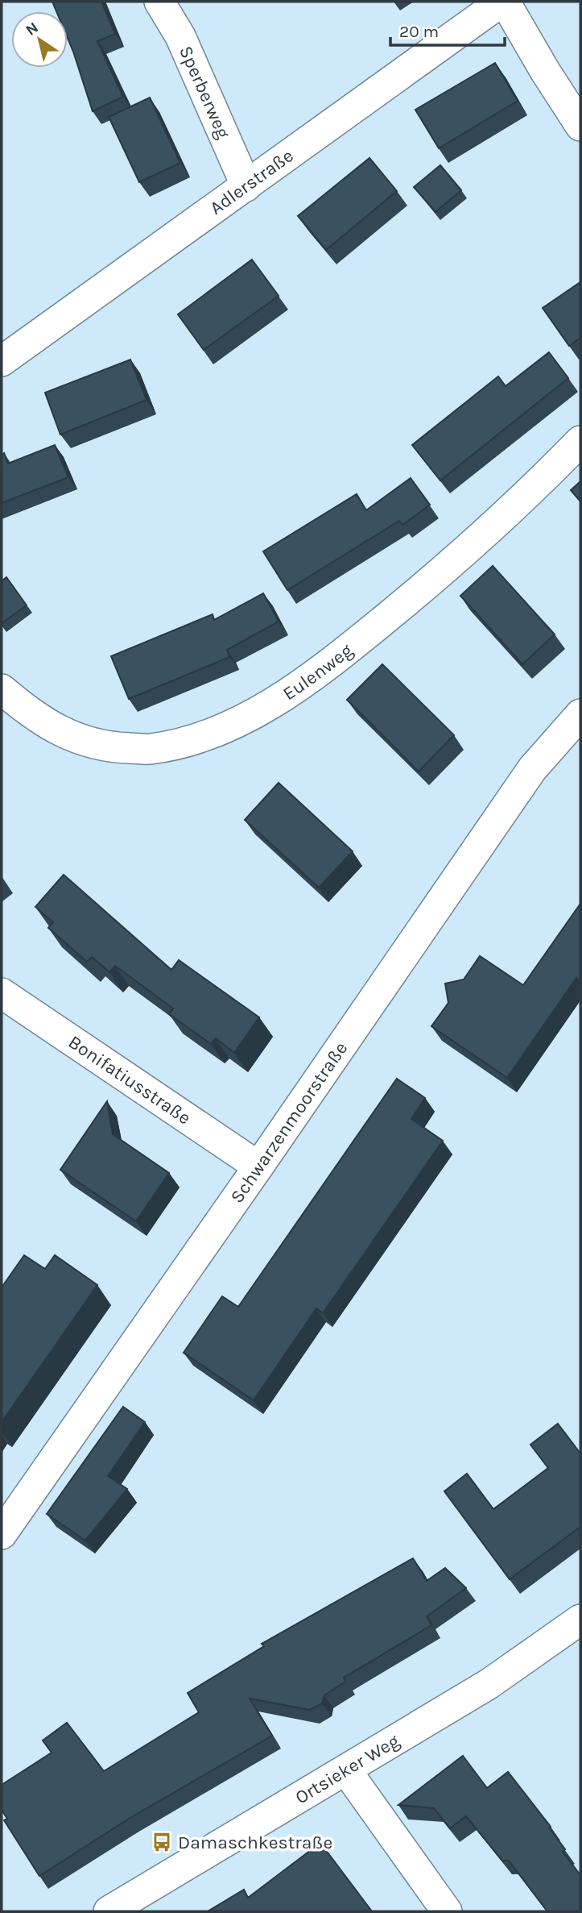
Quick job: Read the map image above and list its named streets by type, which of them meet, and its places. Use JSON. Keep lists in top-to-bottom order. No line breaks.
{"streets":{"street":["Sperberweg","Adlerstraße","Eulenweg","Bonifatiusstraße","Schwarzenmoorstraße","Ortsieker Weg"]},"crossings":[["Sperberweg","Adlerstraße"],["Bonifatiusstraße","Schwarzenmoorstraße"]],"places":{"bus stop":["Damaschkestraße"]},"scale_bar":"20 m","north":"top left"}
